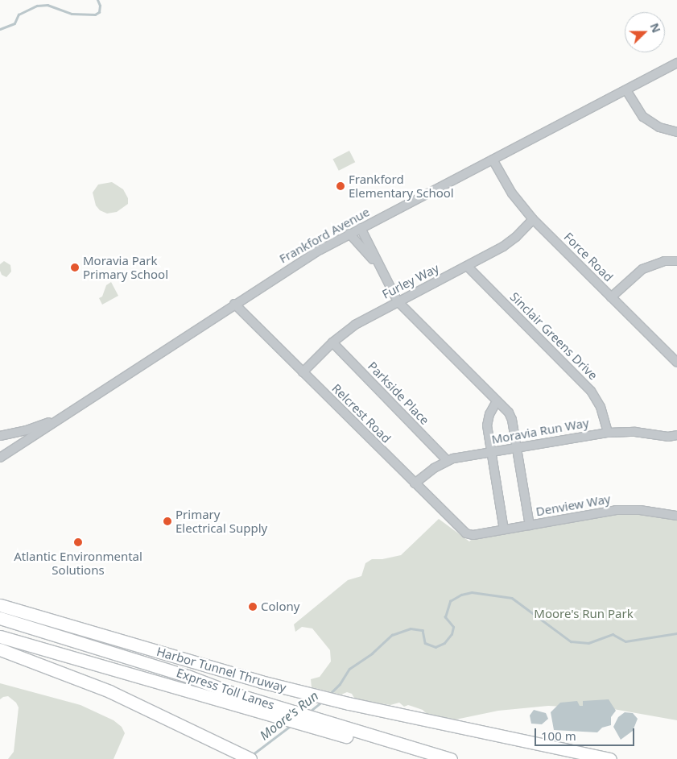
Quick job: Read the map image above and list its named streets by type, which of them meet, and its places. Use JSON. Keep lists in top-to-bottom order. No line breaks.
{"streets":{"highway":["Harbor Tunnel Thruway","Express Toll Lanes"],"street":["Frankford Avenue","Force Road","Furley Way","Sinclair Greens Drive","Parkside Place","Relcrest Road","Moravia Run Way","Denview Way"]},"crossings":[["Frankford Avenue","Force Road"],["Frankford Avenue","Relcrest Road"],["Force Road","Furley Way"],["Furley Way","Sinclair Greens Drive"],["Furley Way","Parkside Place"],["Furley Way","Relcrest Road"],["Sinclair Greens Drive","Moravia Run Way"],["Parkside Place","Moravia Run Way"],["Relcrest Road","Moravia Run Way"],["Relcrest Road","Denview Way"]],"water":["Moore's Run"],"parks":["Moore's Run Park"],"places":["Frankford Elementary School","Moravia Park Primary School","Primary Electrical Supply","Atlantic Environmental Solutions","Colony"],"scale_bar":"100 m","north":"right"}
